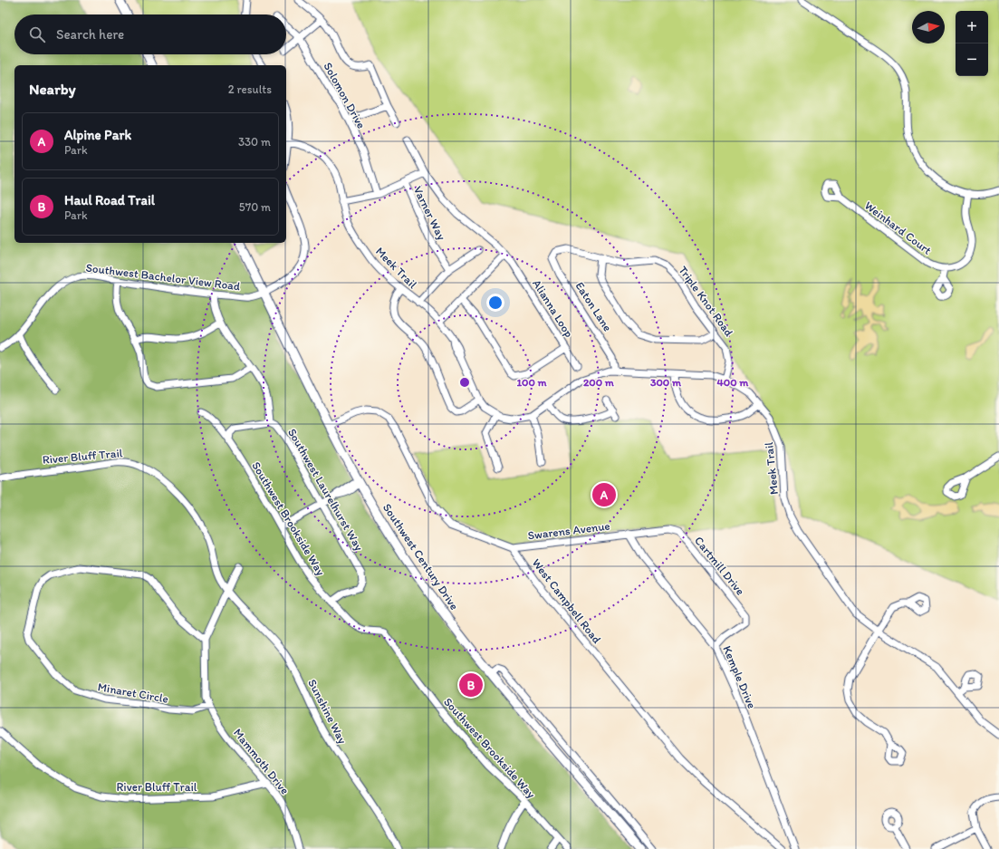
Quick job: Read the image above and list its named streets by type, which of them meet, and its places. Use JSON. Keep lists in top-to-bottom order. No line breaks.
{"streets":{"main road":["Southwest Century Drive"],"street":["Solomon Drive","Varner Way","Weinhard Court","Meek Trail","Southwest Bachelor View Road","Triple Knot Road","Eaton Lane","Alianna Loop","River Bluff Trail","Southwest Laurelhurst Way","Southwest Brookside Way","Swarens Avenue","Cartmill Drive","West Campbell Road","Kemple Drive","Minaret Circle","Sunshine Way","Mammoth Drive"]},"crossings":[["Meek Trail","Triple Knot Road"],["Meek Trail","Eaton Lane"],["Southwest Bachelor View Road","Southwest Century Drive"],["Triple Knot Road","Eaton Lane"],["River Bluff Trail","Sunshine Way"],["River Bluff Trail","Mammoth Drive"],["Southwest Laurelhurst Way","Southwest Brookside Way"],["Swarens Avenue","Cartmill Drive"],["Swarens Avenue","West Campbell Road"],["Swarens Avenue","Kemple Drive"],["Cartmill Drive","Kemple Drive"],["Minaret Circle","Mammoth Drive"],["Sunshine Way","Mammoth Drive"]],"north":"right","page":{"map_buttons":["+","−"],"search":"Search here","heading":["Nearby","2 results"],"list":[{"mark":"A","name":"Alpine Park","note":"Park","value":"330 m"},{"mark":"B","name":"Haul Road Trail","note":"Park","value":"570 m"}],"pins":["A","B"]},"rings":["100 m","200 m","300 m","400 m"]}
